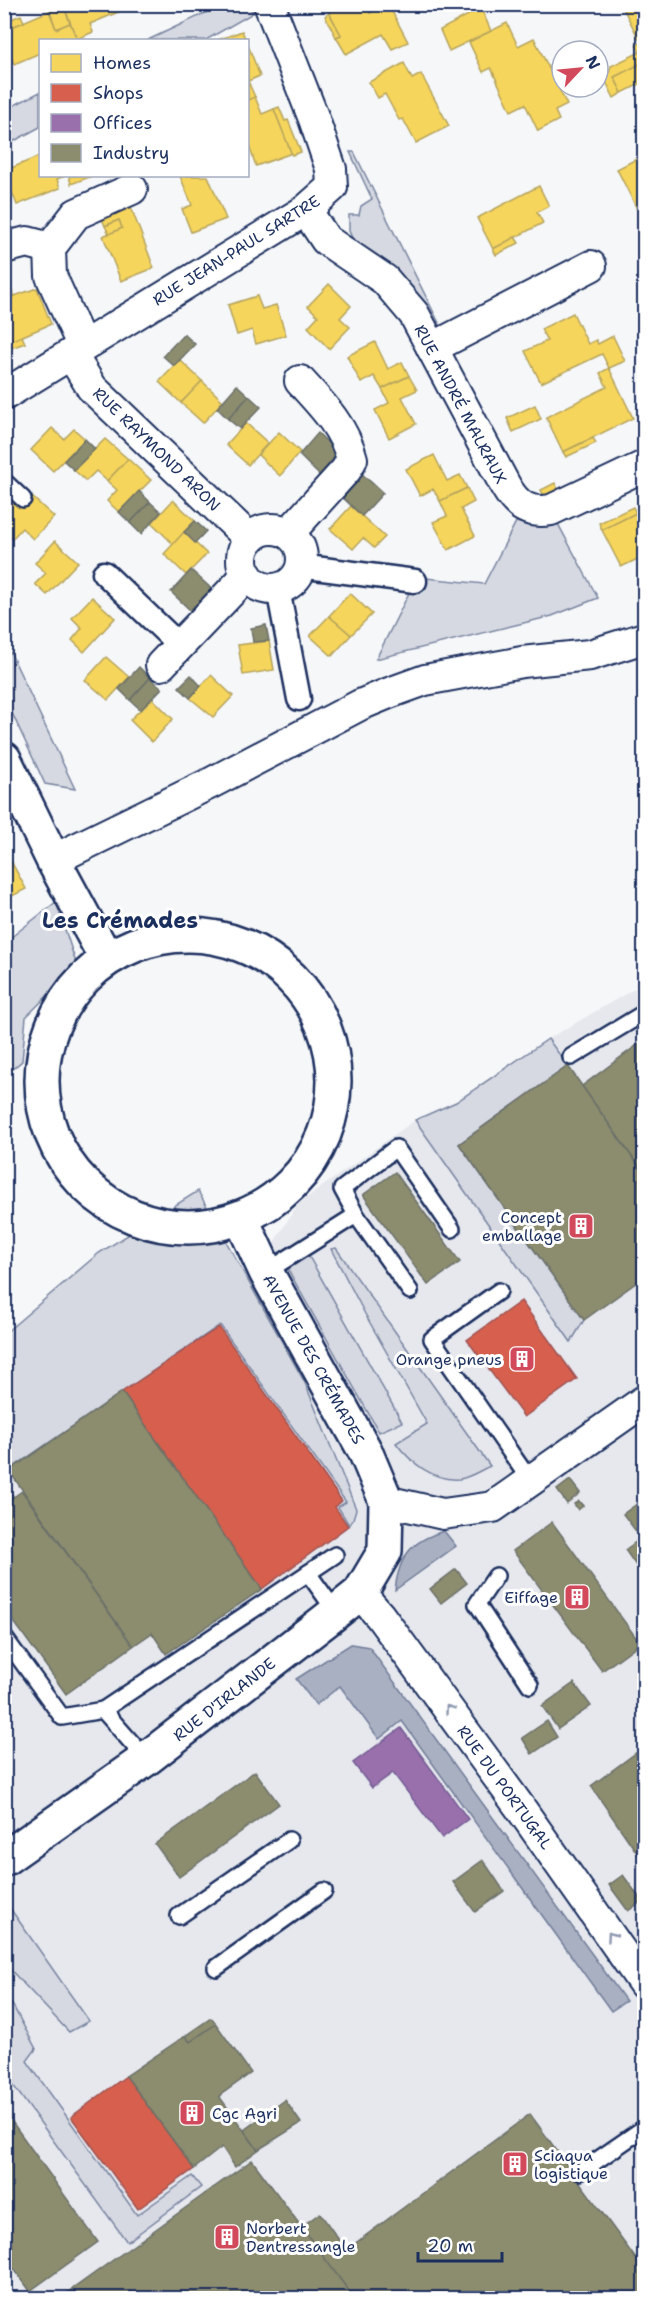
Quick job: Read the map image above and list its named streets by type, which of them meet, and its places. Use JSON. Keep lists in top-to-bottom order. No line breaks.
{"streets":{"street":["RUE JEAN-PAUL SARTRE","RUE ANDRÉ MALRAUX","RUE RAYMOND ARON","AVENUE DES CRÉMADES","RUE D'IRLANDE","RUE DU PORTUGAL"]},"crossings":[["RUE JEAN-PAUL SARTRE","RUE ANDRÉ MALRAUX"],["RUE JEAN-PAUL SARTRE","RUE RAYMOND ARON"],["AVENUE DES CRÉMADES","RUE D'IRLANDE"],["RUE D'IRLANDE","RUE DU PORTUGAL"]],"one_way":["RUE DU PORTUGAL"],"districts":["Les Crémades"],"places":{"building":["Concept emballage","Orange pneus","Eiffage","Cgc Agri","Sciaqua logistique","Norbert Dentressangle"]},"legend":["Homes","Shops","Offices","Industry"],"scale_bar":"20 m","north":"top right"}
